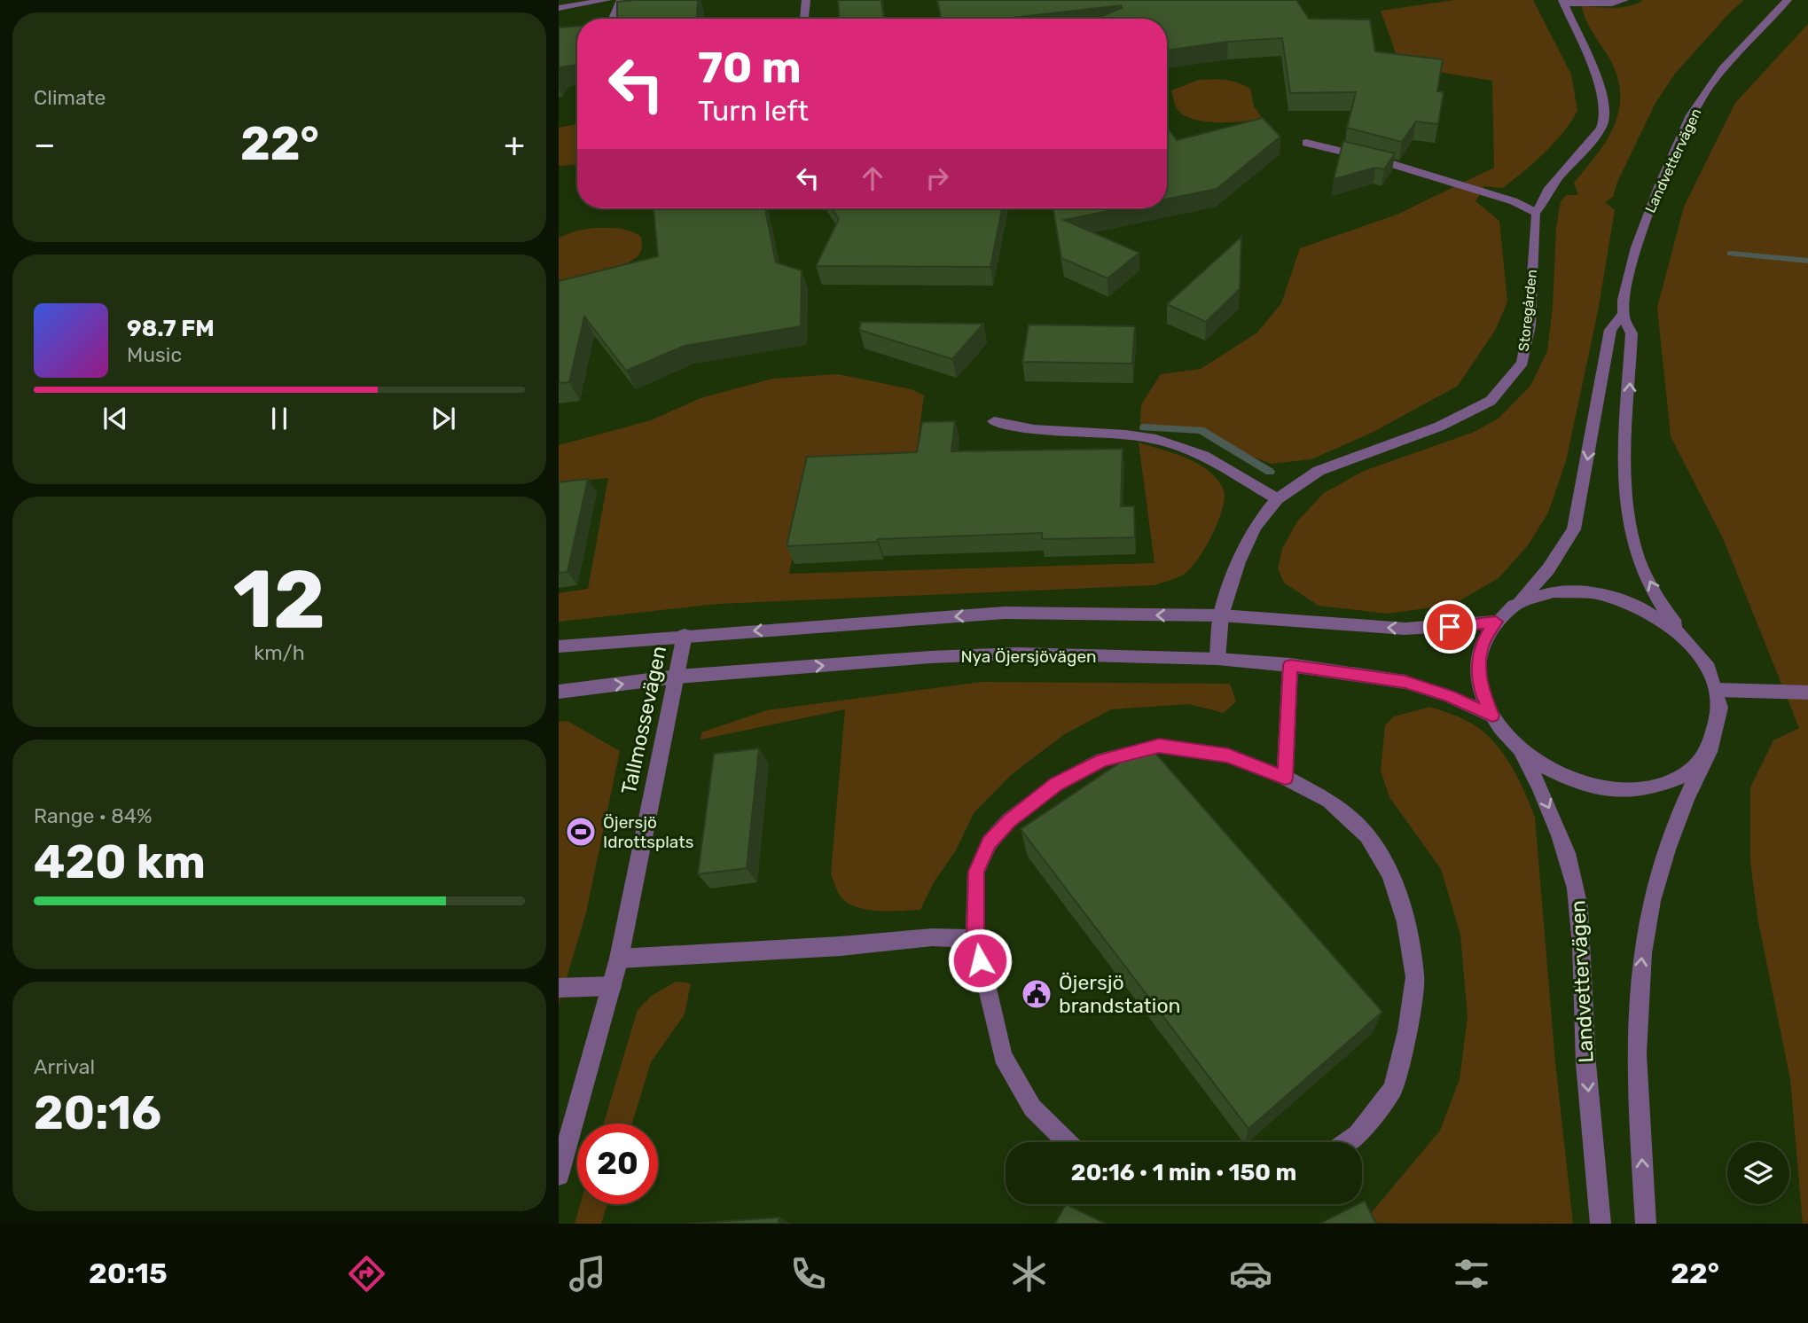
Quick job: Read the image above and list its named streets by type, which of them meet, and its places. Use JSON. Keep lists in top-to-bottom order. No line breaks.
{"streets":{"street":["Landvettervägen","Storegården","Nya Öjersjövägen","Tallmossevägen"]},"crossings":[["Landvettervägen","Nya Öjersjövägen"],["Storegården","Nya Öjersjövägen"],["Nya Öjersjövägen","Tallmossevägen"]],"places":{"sports":["Öjersjö Idrottsplats"],"public building":["Öjersjö brandstation"]},"page":{"tile":["Climate",["12","km/h"],["Range · 84%","420 km"],["Arrival","20:16"]],"turn":["70 m","Turn left"],"heat":["−","22°","+"],"song":["98.7 FM","Music"],"limit":"20","trip":"20:16 · 1 min · 150 m","tabs":["20:15","22°"]}}
